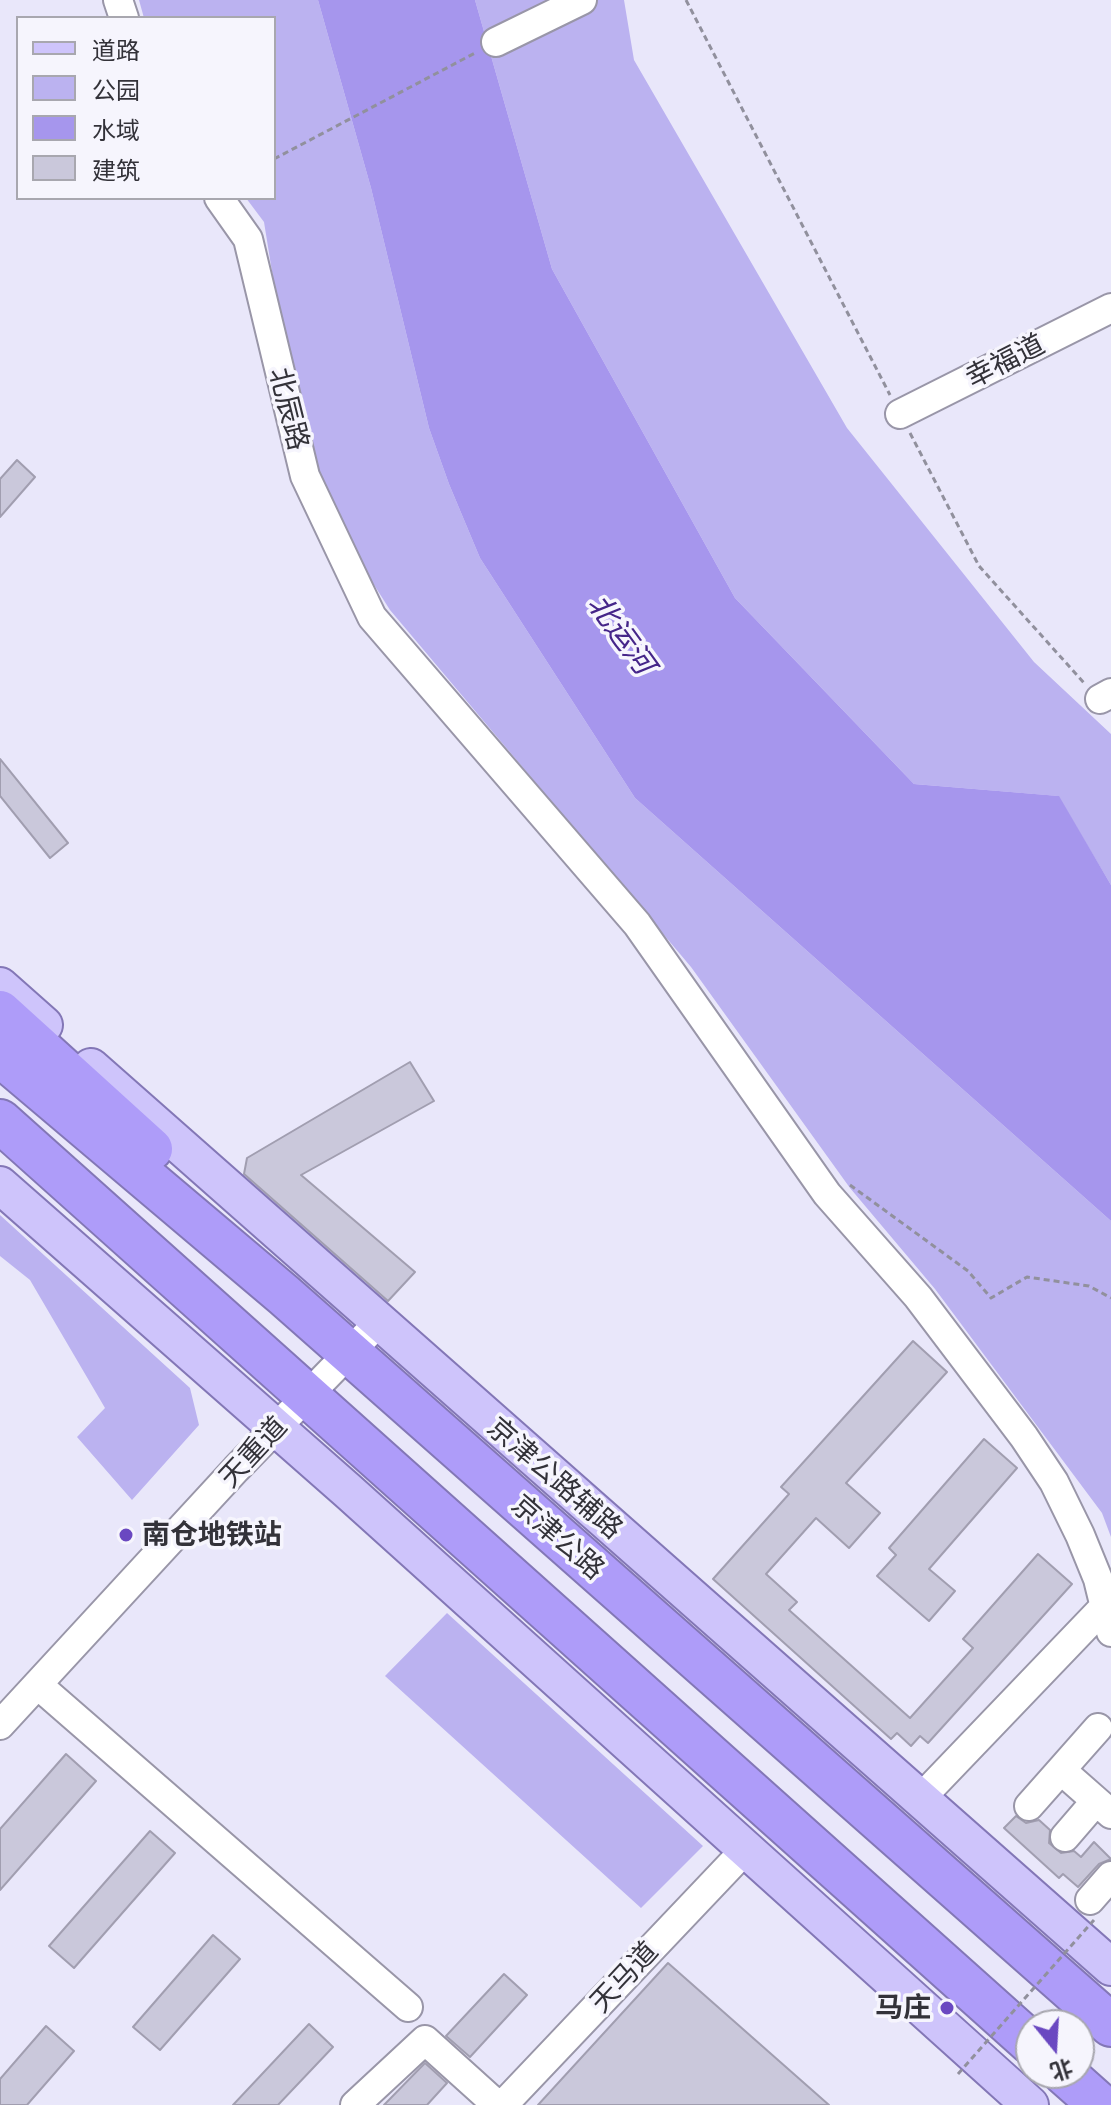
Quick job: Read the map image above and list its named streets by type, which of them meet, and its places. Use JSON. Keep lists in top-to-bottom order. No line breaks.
{"streets":{"highway":["京津公路"],"main road":["京津公路辅路"],"street":["幸福道","北辰路","天重道","天马道"]},"crossings":[["天重道","京津公路辅路"],["天重道","京津公路"]],"water":["北运河"],"places":["南仓地铁站","马庄"],"legend":["道路","公园","水域","建筑"],"north":"bottom"}
